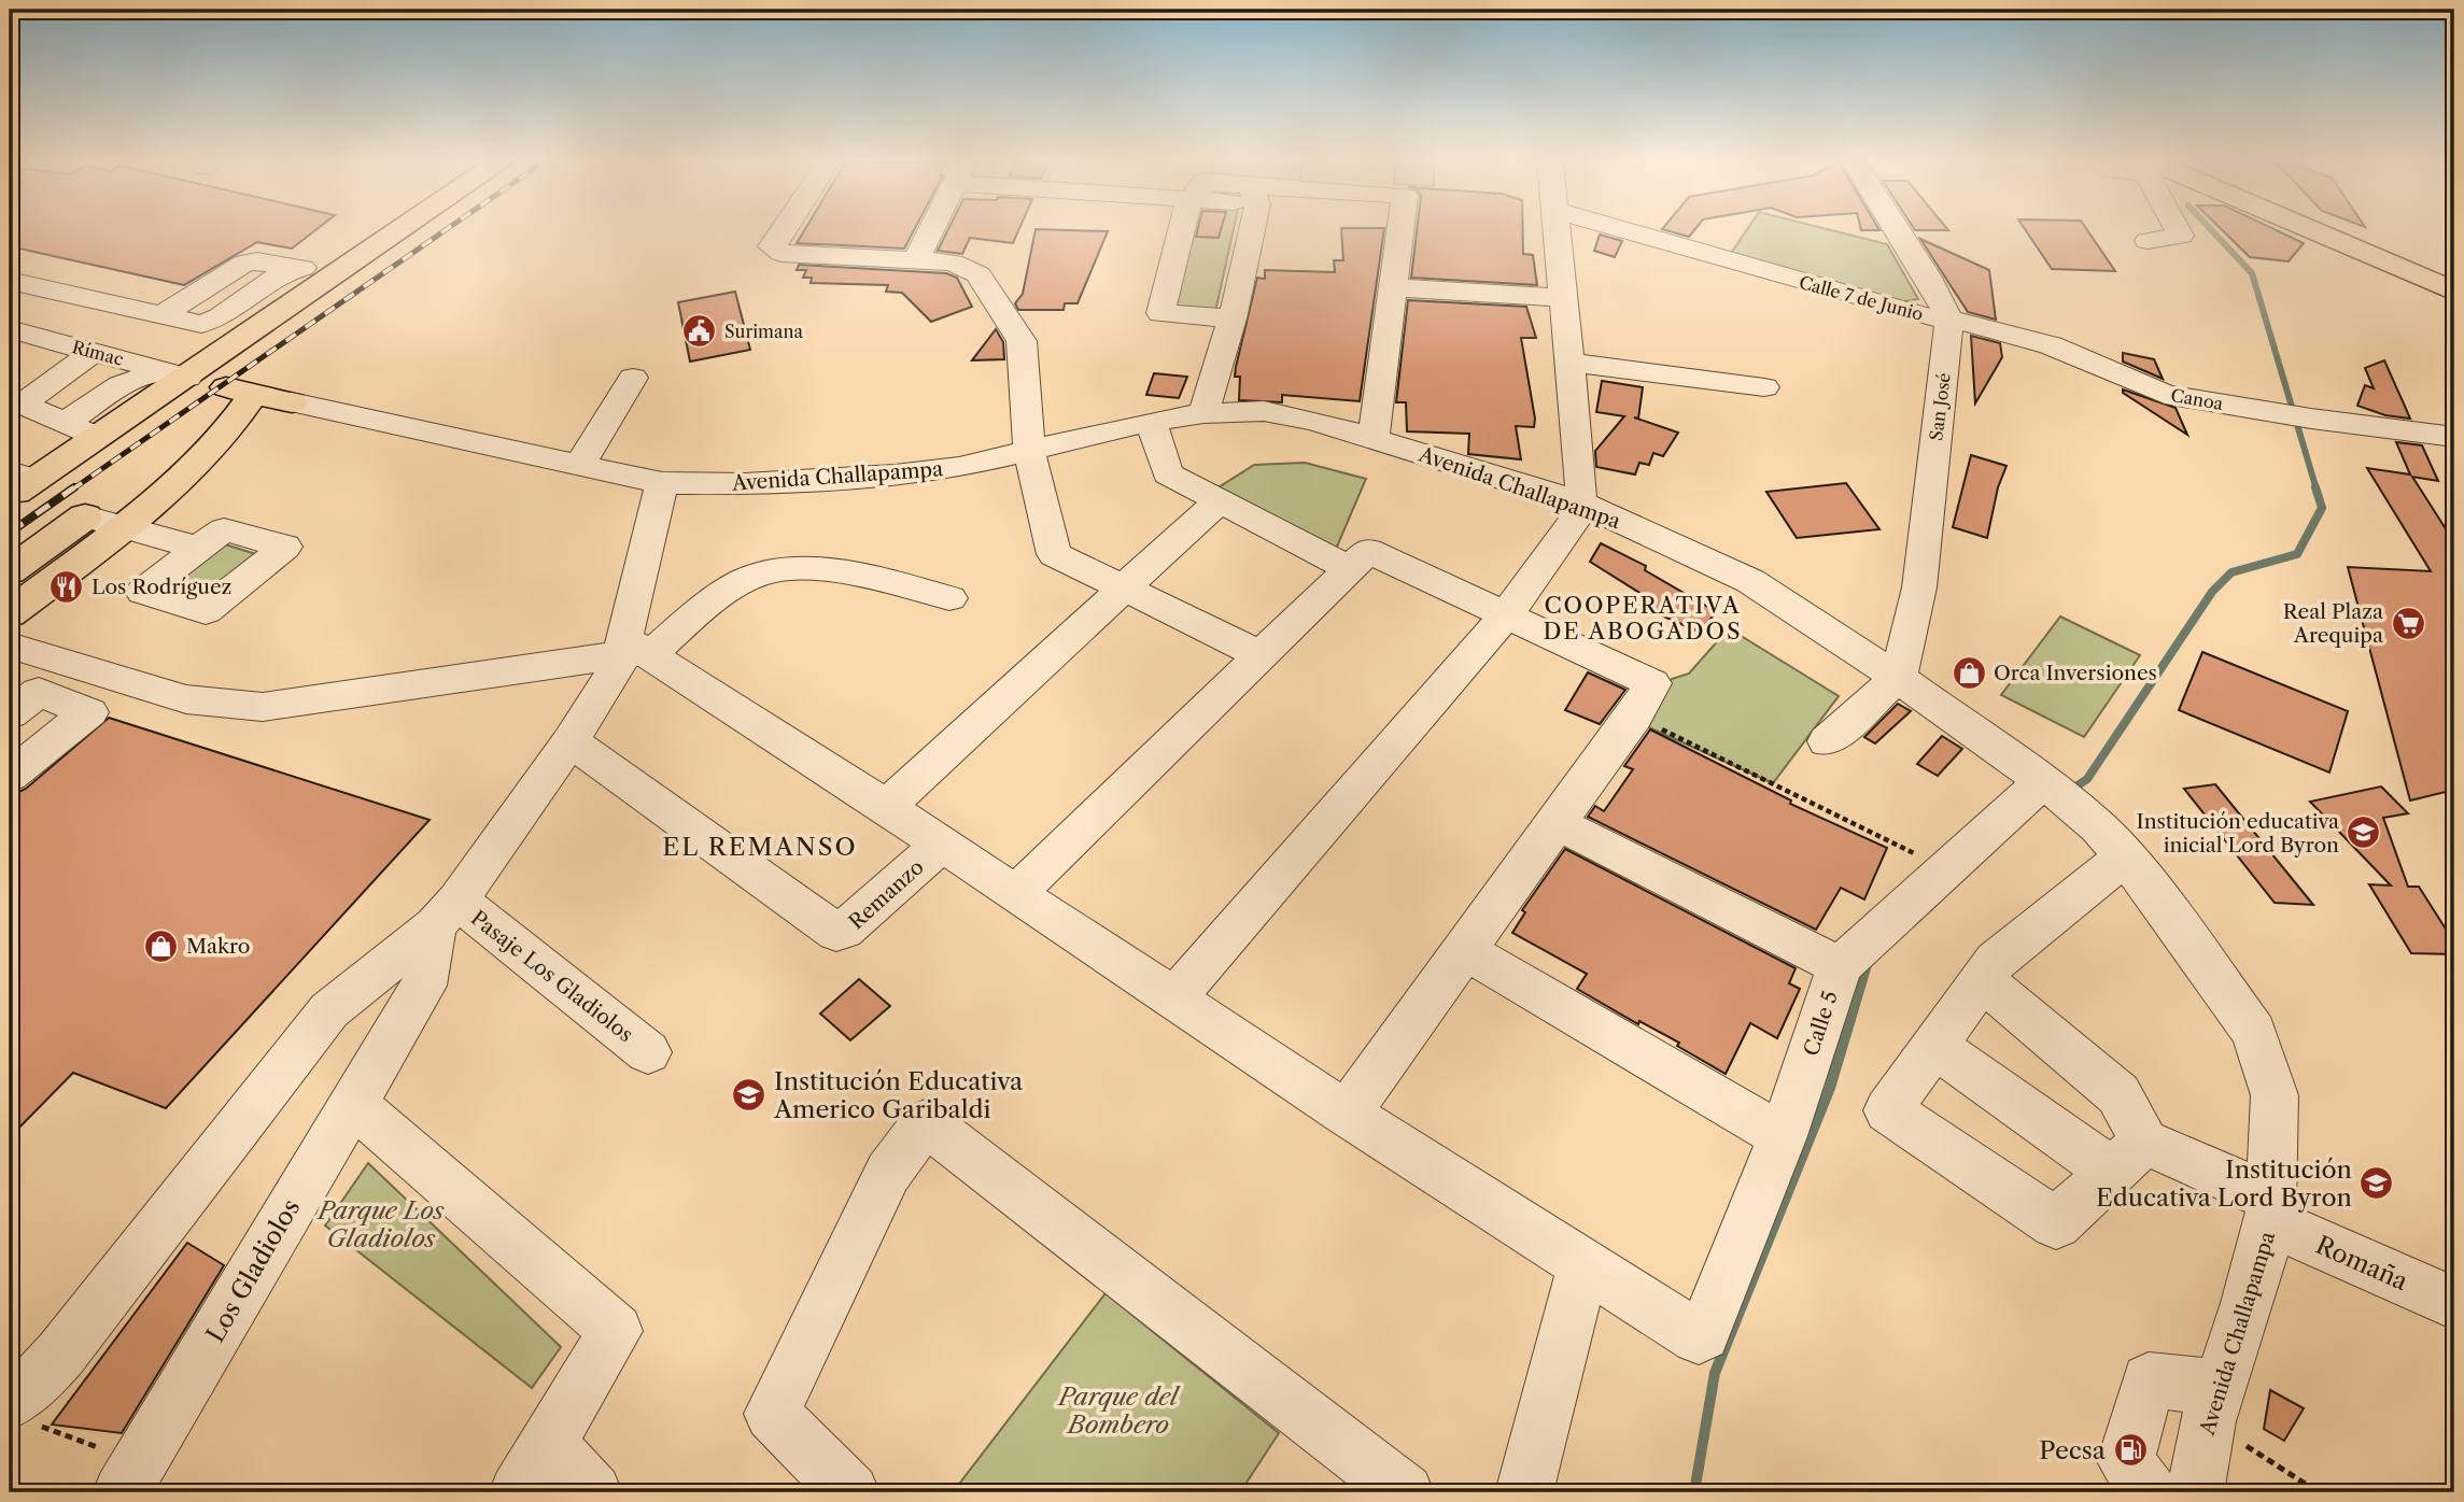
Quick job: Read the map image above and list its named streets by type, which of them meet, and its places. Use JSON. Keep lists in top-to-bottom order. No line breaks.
{"streets":{"main road":["Avenida Challapampa"],"street":["Calle 7 de Junio","Rímac","Canoa","San José","Remanzo","Pasaje Los Gladiolos","Calle 5","Romaña","Los Gladiolos"]},"crossings":[["Calle 7 de Junio","Canoa"],["Calle 7 de Junio","San José"],["Rímac","Avenida Challapampa"],["Canoa","San José"],["San José","Avenida Challapampa"],["Avenida Challapampa","Calle 5"],["Avenida Challapampa","Romaña"],["Pasaje Los Gladiolos","Los Gladiolos"]],"districts":["COOPERATIVA DE ABOGADOS","EL REMANSO"],"parks":["Parque Los Gladiolos","Parque del Bombero"],"places":{"public building":["Surimana"],"restaurant":["Los Rodríguez"],"supermarket":["Real Plaza Arequipa"],"shop":["Orca Inversiones","Makro"],"school or university":["Institución educativa inicial Lord Byron","Institución Educativa Americo Garibaldi","Institución Educativa Lord Byron"],"fuel station":["Pecsa"]}}
